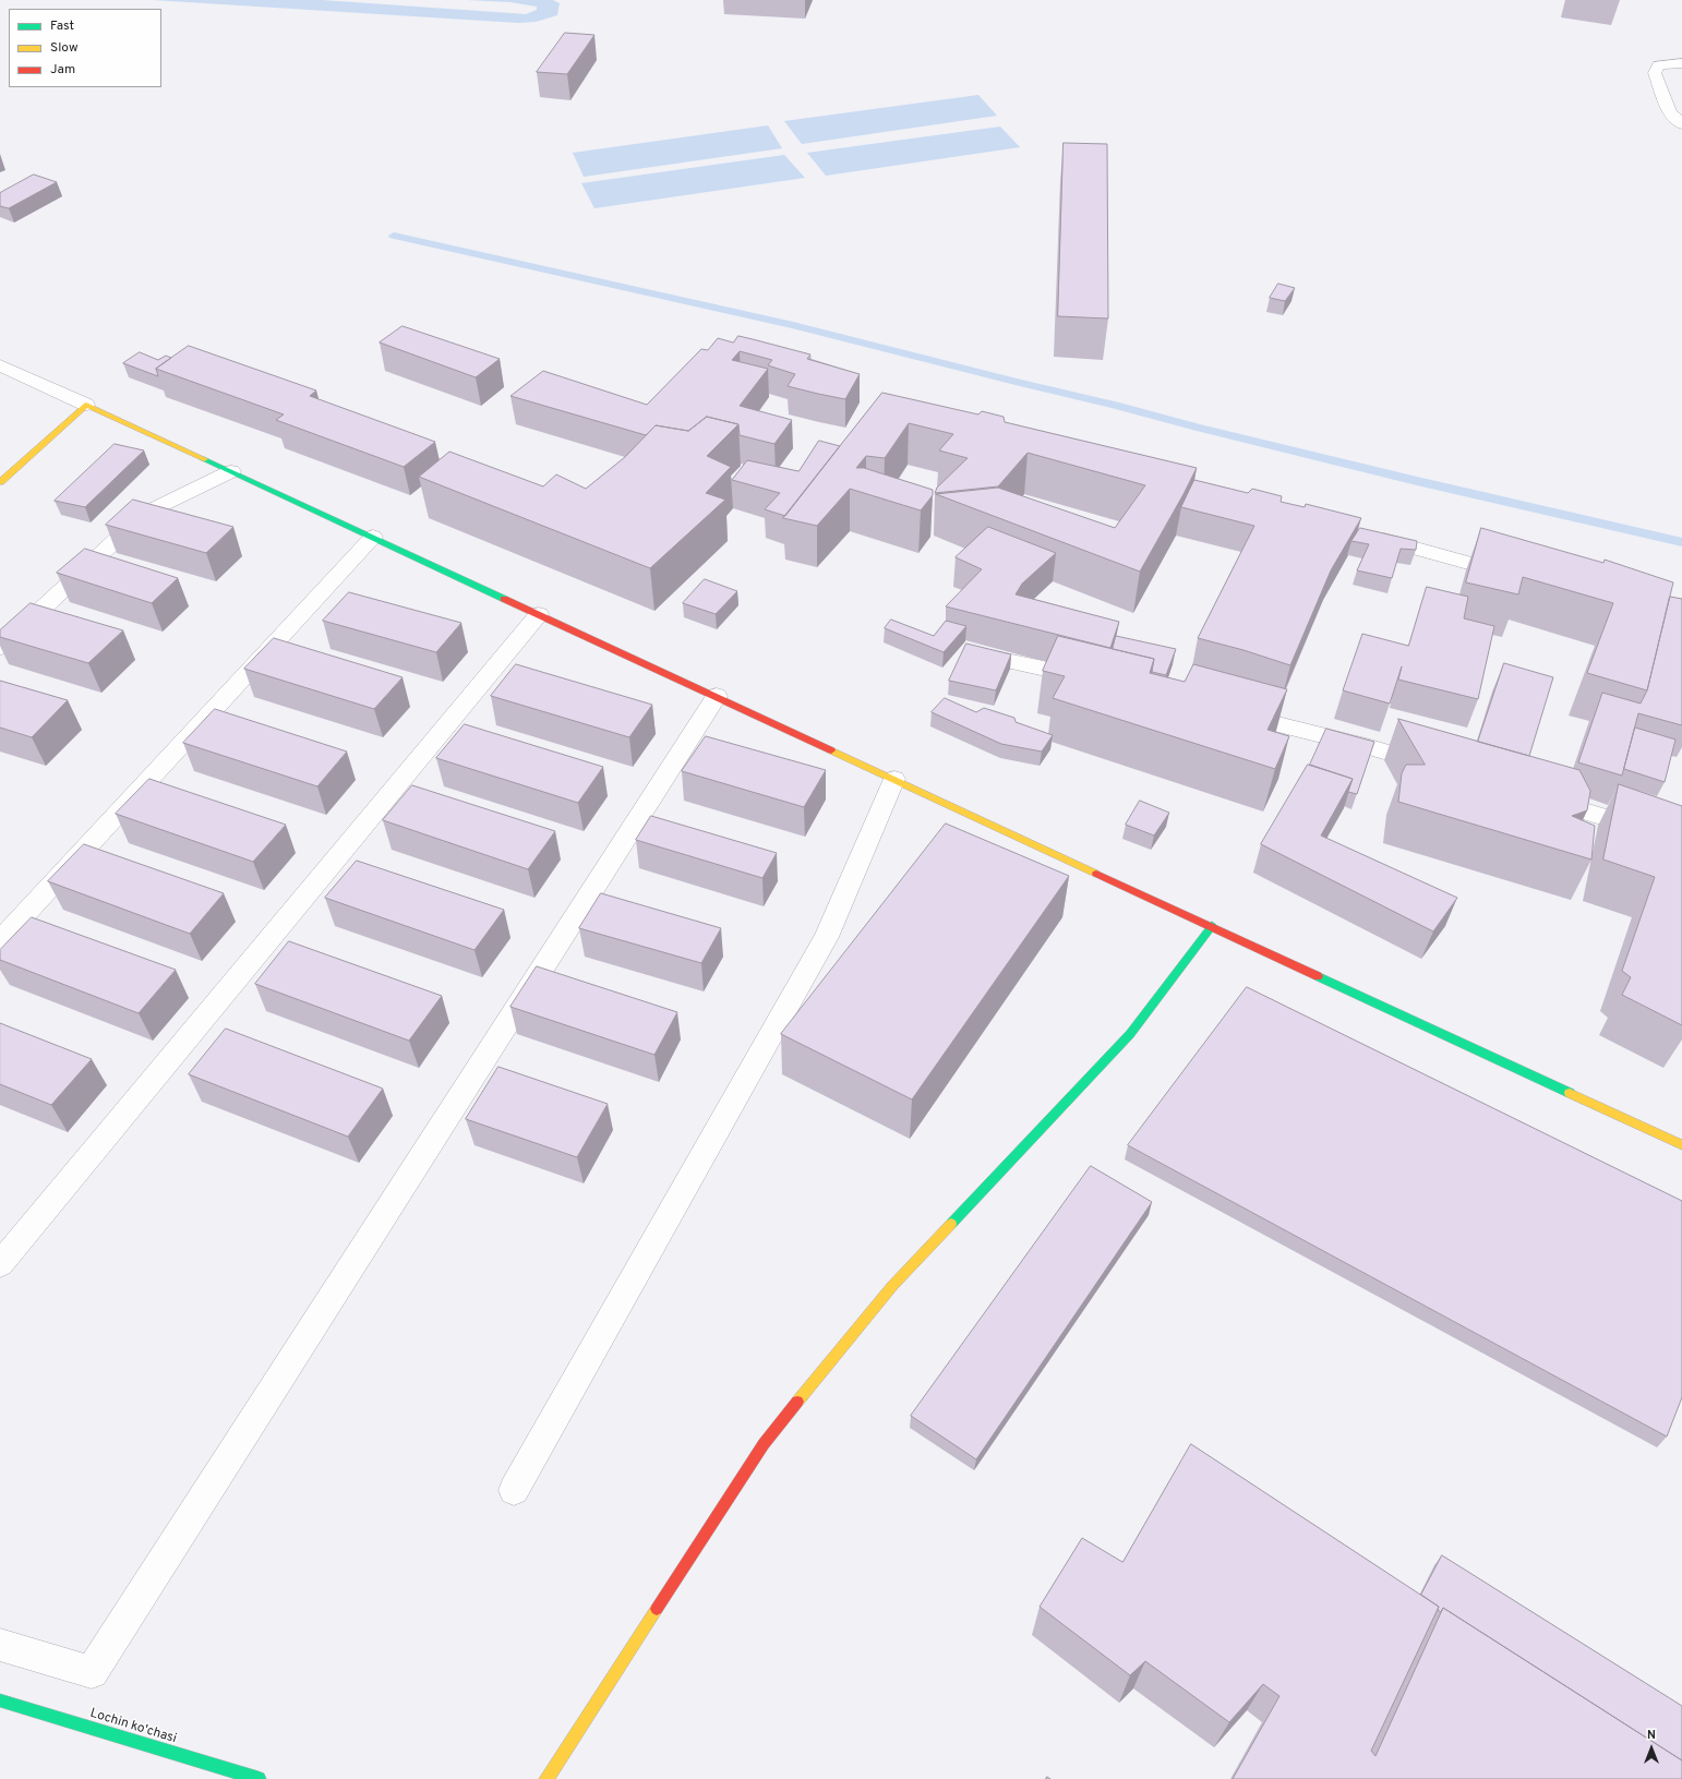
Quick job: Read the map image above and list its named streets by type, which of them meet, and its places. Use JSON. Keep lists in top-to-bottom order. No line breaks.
{"streets":{"street":["Lochin ko'chasi"]},"legend":["Fast","Slow","Jam"],"north":"top"}
